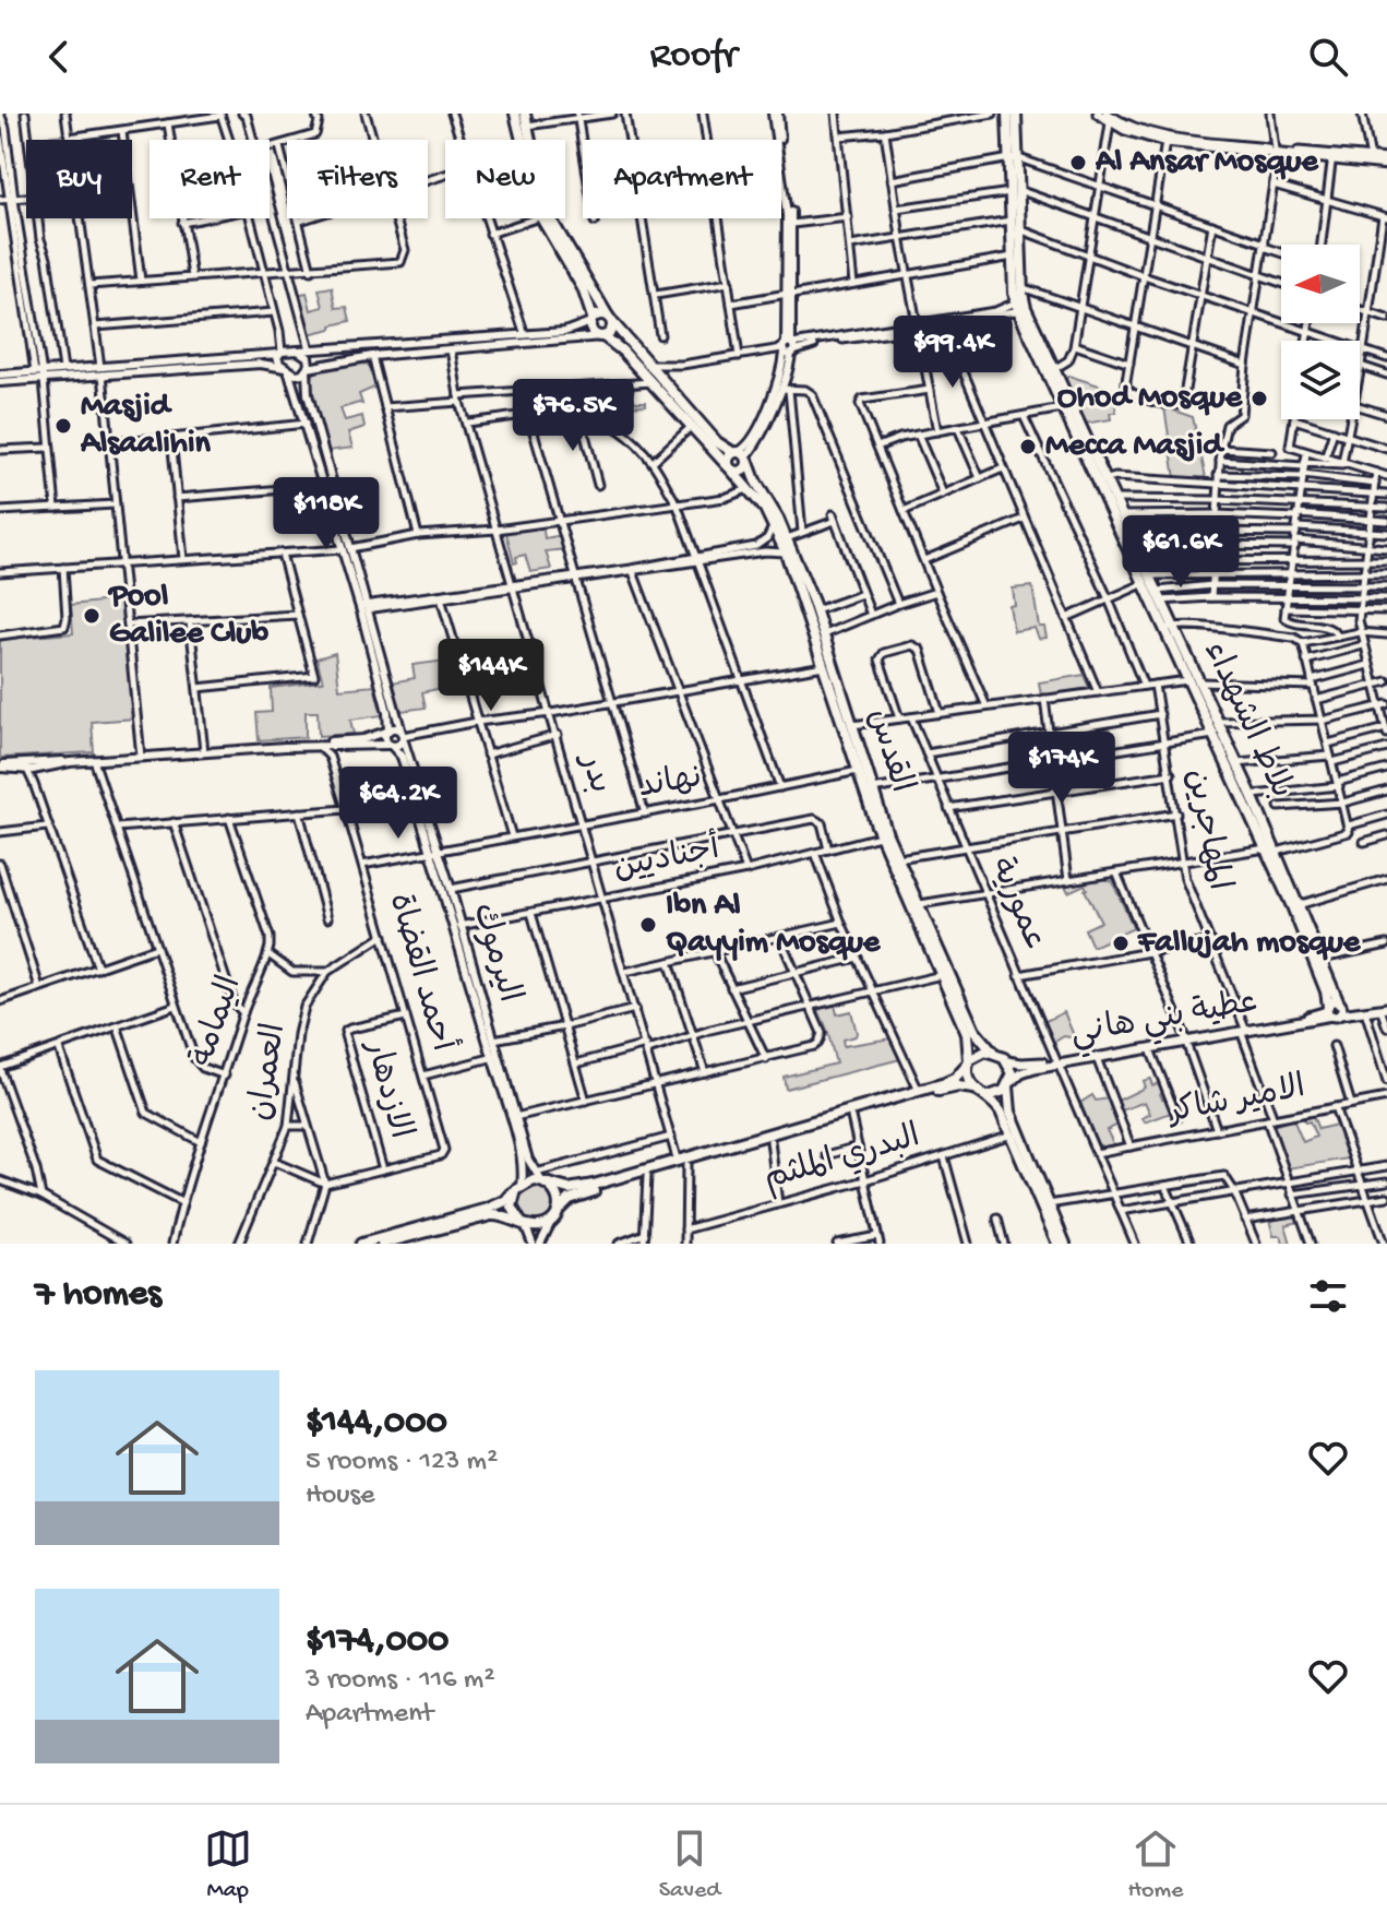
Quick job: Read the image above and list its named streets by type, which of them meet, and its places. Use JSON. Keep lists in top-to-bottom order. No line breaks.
{"streets":{"main road":["بلاط الشهداء","القدس","عطية بني هاني"],"street":["بدر","نهاند","المهاجرين","أجناديين","عمورية","اليرموك","أحمد القضاة","اليمامة","العمران","الازدهار","الامير شاكر","البدري الملثم"]},"crossings":[["بلاط الشهداء","عطية بني هاني"],["القدس","نهاند"],["القدس","أجناديين"],["القدس","عطية بني هاني"],["بدر","نهاند"],["بدر","أجناديين"],["بدر","البدري الملثم"],["نهاند","اليرموك"],["نهاند","أحمد القضاة"],["المهاجرين","عطية بني هاني"],["المهاجرين","الامير شاكر"],["أجناديين","اليرموك"],["عمورية","عطية بني هاني"],["عمورية","الامير شاكر"],["أحمد القضاة","العمران"],["أحمد القضاة","الازدهار"]],"places":["Al Ansar Mosque","Ohod Mosque","Masjid Alsaalihin","Mecca Masjid","Pool Galilee Club","Ibn Al Qayyim Mosque","Fallujah mosque"],"north":"left","page":{"header":"Roofr","chip":["Buy","Rent","Filters","New","Apartment"],"price":["$99.4K","$76.5K","$118K","$61.6K","$144K","$174K","$64.2K"],"heading":"7 homes","list":[{"name":"$144,000","note":"5 rooms · 123 m² · House"},{"name":"$174,000","note":"3 rooms · 116 m² · Apartment"}],"tabs":["Map","Saved","Home"]}}
